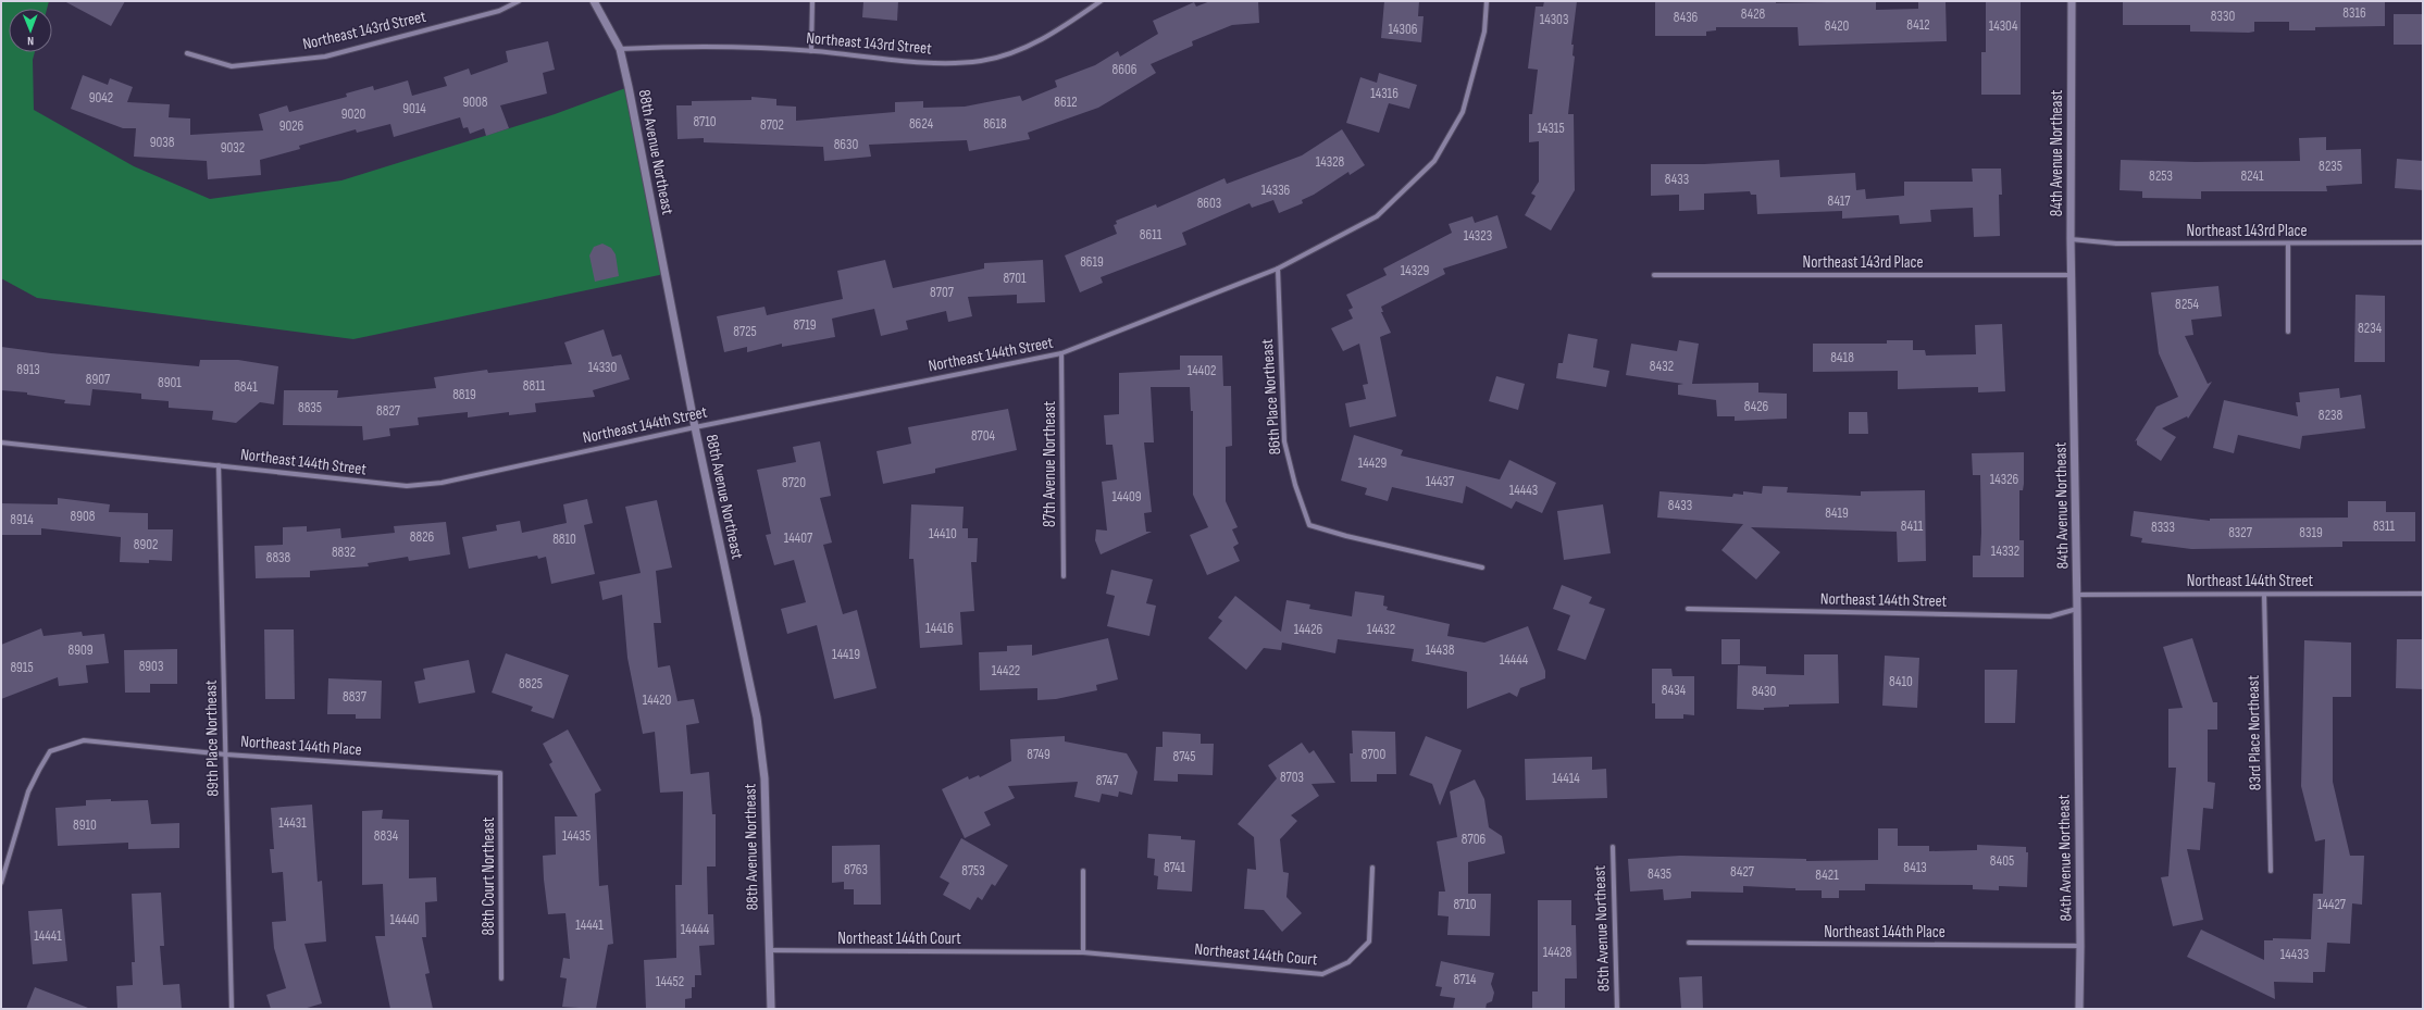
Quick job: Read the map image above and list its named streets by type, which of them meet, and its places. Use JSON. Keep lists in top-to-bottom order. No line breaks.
{"streets":{"street":["Northeast 143rd Street","88th Avenue Northeast","84th Avenue Northeast","Northeast 143rd Place","Northeast 144th Street","86th Place Northeast","87th Avenue Northeast","83rd Place Northeast","89th Place Northeast","Northeast 144th Place","88th Court Northeast","85th Avenue Northeast","Northeast 144th Court"]},"crossings":[["Northeast 143rd Street","88th Avenue Northeast"],["88th Avenue Northeast","Northeast 144th Street"],["88th Avenue Northeast","Northeast 144th Court"],["84th Avenue Northeast","Northeast 143rd Place"],["84th Avenue Northeast","Northeast 144th Street"],["84th Avenue Northeast","Northeast 144th Place"],["Northeast 144th Street","86th Place Northeast"],["Northeast 144th Street","87th Avenue Northeast"],["Northeast 144th Street","83rd Place Northeast"],["Northeast 144th Street","89th Place Northeast"],["89th Place Northeast","Northeast 144th Place"],["Northeast 144th Place","88th Court Northeast"]],"house_numbers":["8316","8428","8330","8436","14303","8412","8420","14304","14306","8606","14316","9042","9008","8612","9014","9020","8710","8624","8618","8702","9026","14315","9038","8630","9032","14328","8235","8253","8241","8433","14336","8417","8603","8611","14323","8619","14329","8701","8707","8254","8719","8234","8725","8418","8432","14330","8913","14402","8907","8901","8811","8841","8819","8426","8835","8827","8238","8704","14429","14326","14437","8720","14443","14409","8433","8419","8908","8914","8411","8311","8333","8327","8319","14410","8826","14407","8810","8902","14332","8832","8838","14416","14426","14432","8909","14438","14419","14444","8903","8915","14422","8410","8825","8434","8430","8837","14420","8749","8700","8745","8703","14414","8747","14431","8910","8834","14435","8706","8405","8741","8413","8763","8753","8427","8435","8421","8710","14427","14440","14441","14444","14441","14428","14433","8714","14452"],"north":"bottom"}
